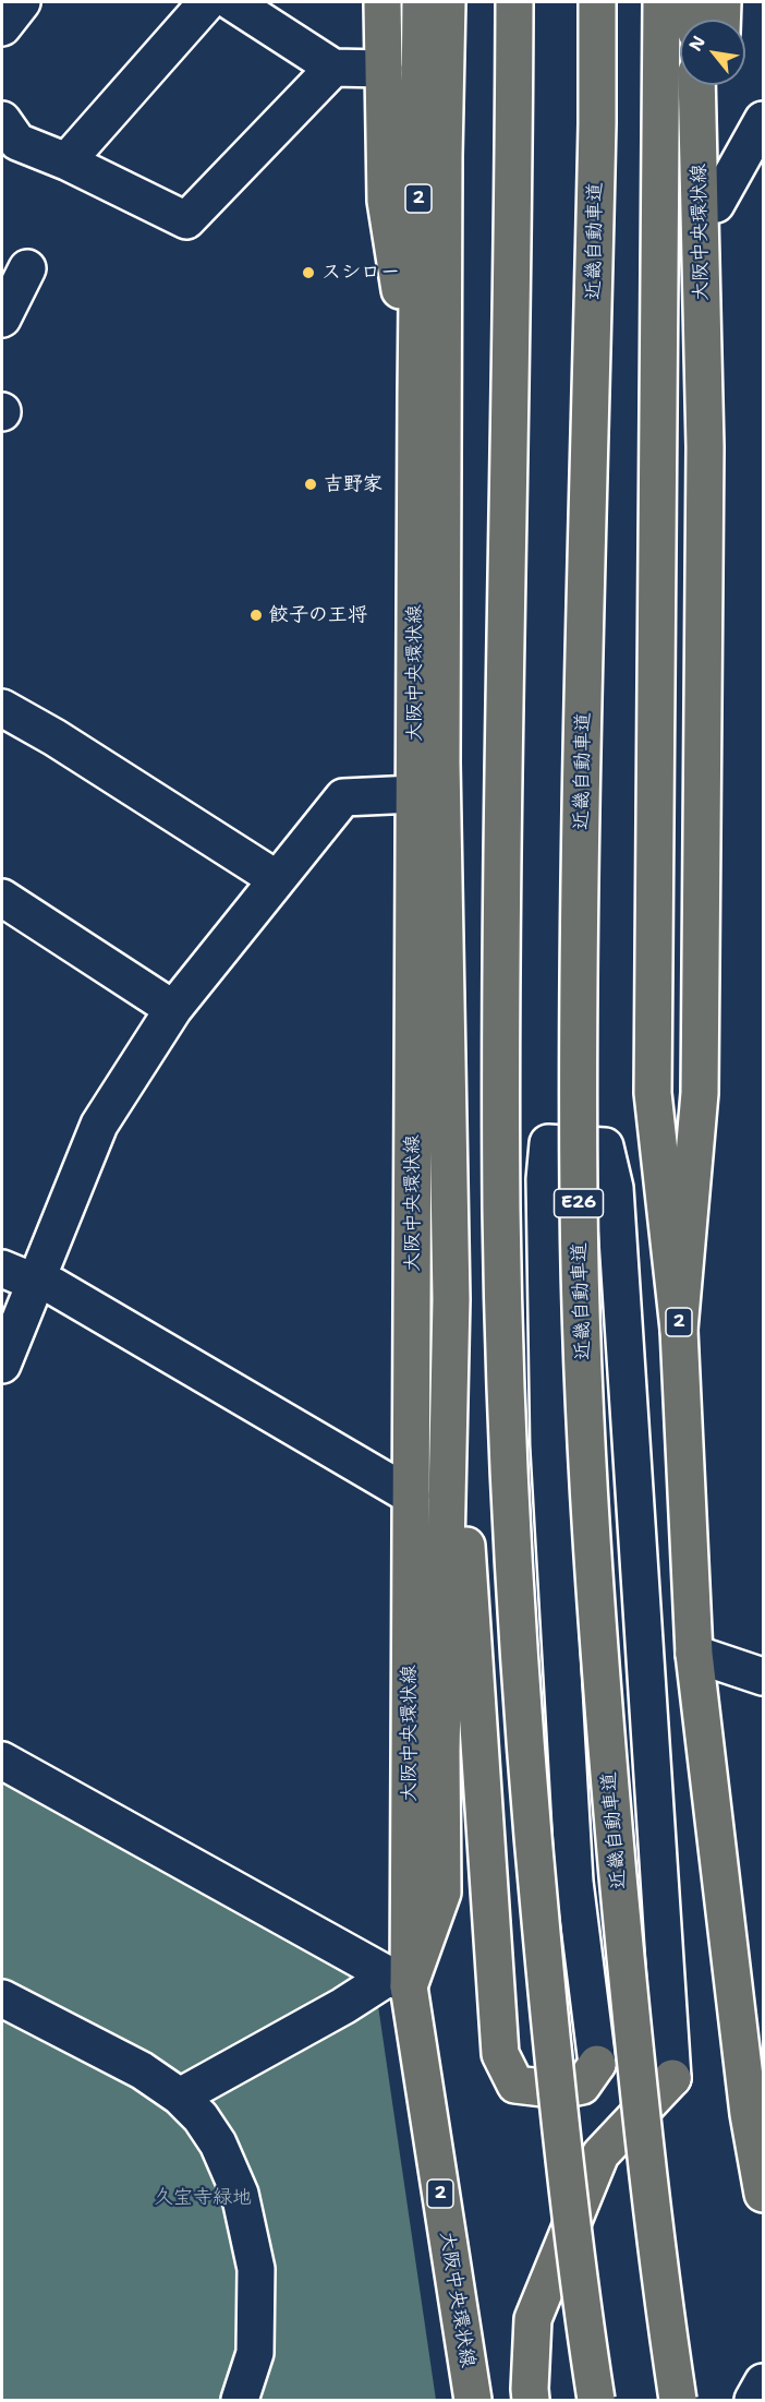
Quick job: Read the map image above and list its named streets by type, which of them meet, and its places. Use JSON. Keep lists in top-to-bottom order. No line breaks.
{"streets":{"main road":["2","大阪中央環状線","近畿自動車道","E26"]},"crossings":[["2","大阪中央環状線"]],"parks":["久宝寺緑地"],"places":["スシロー","吉野家","餃子の王将"],"north":"top left"}
